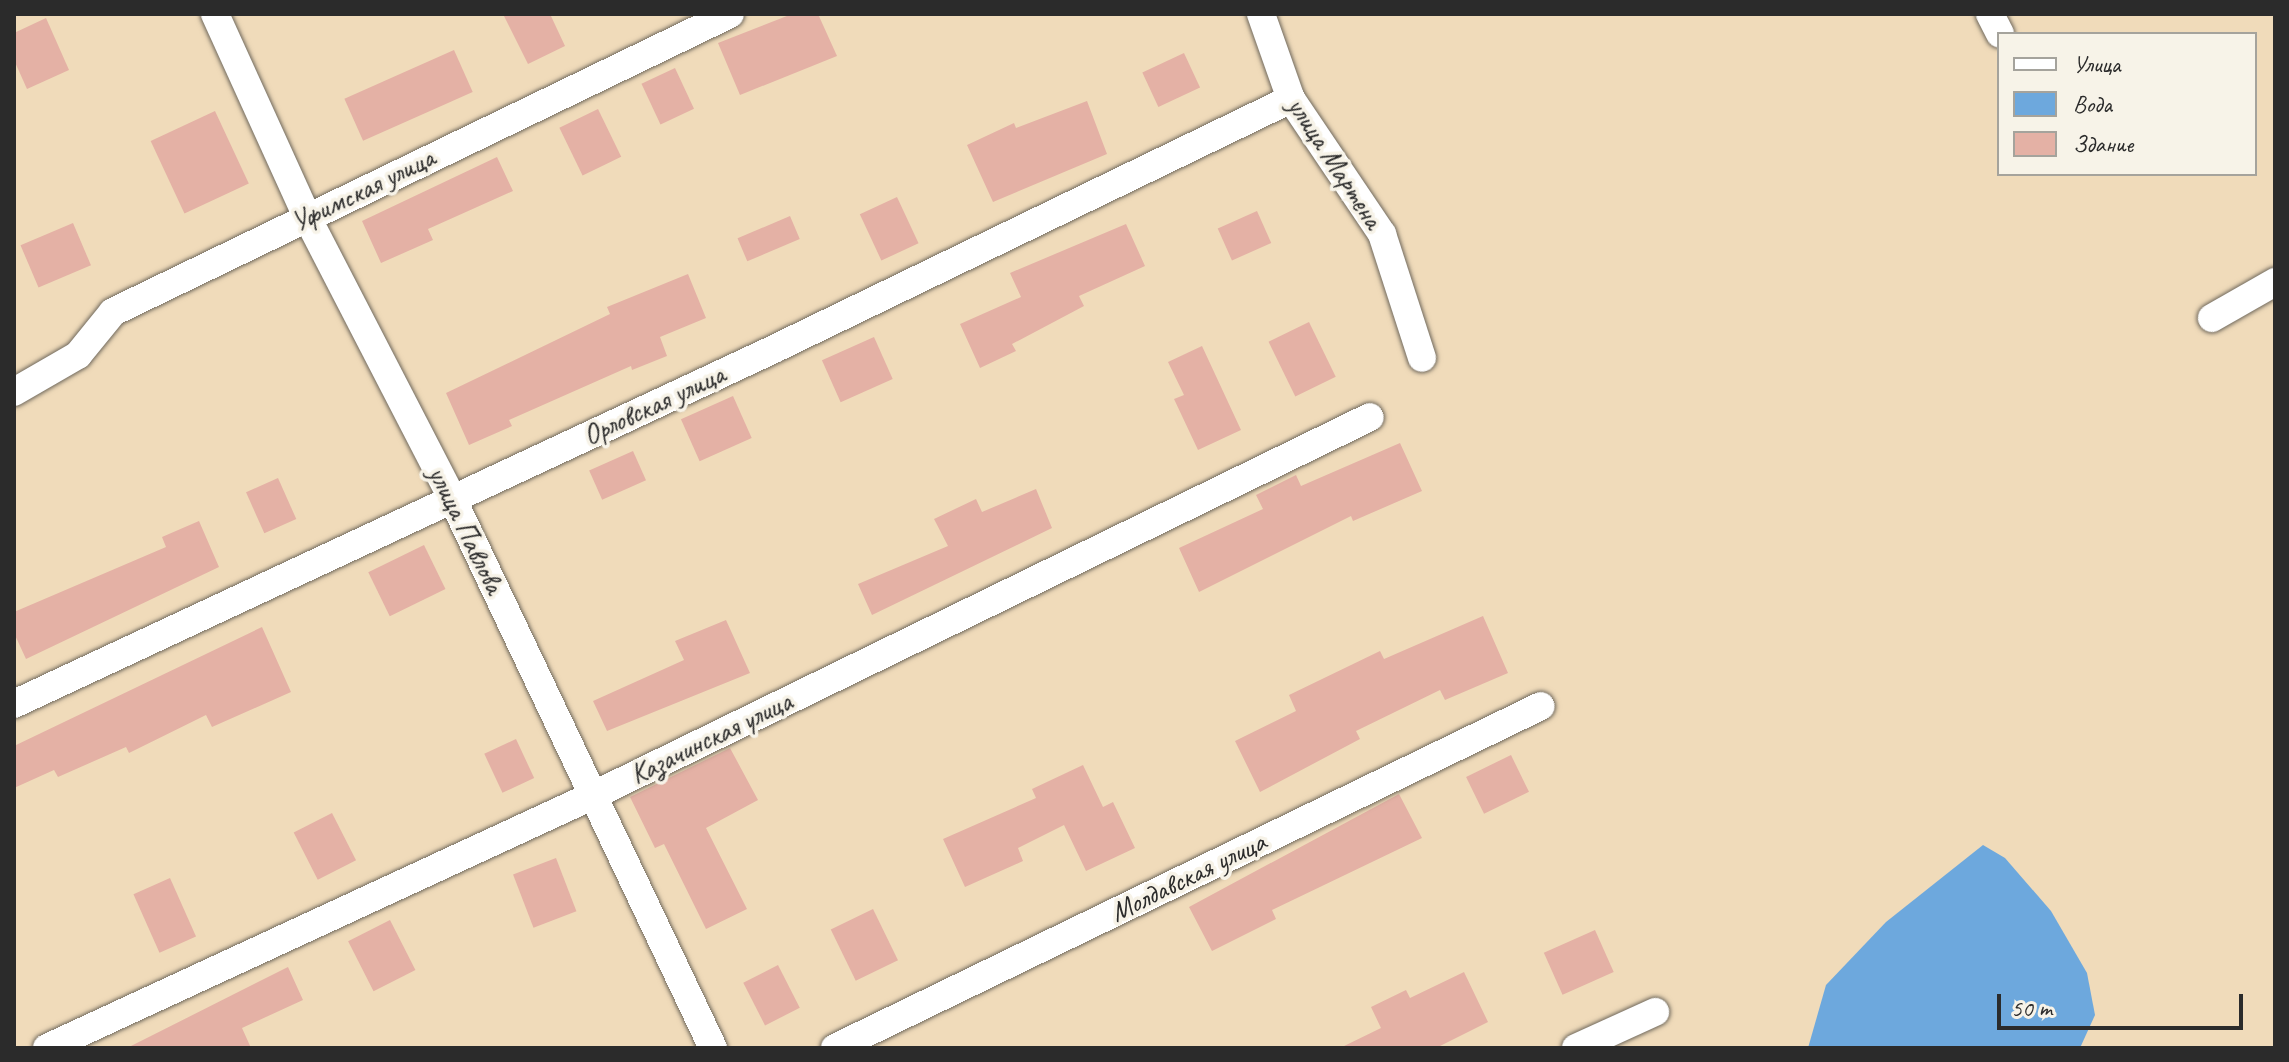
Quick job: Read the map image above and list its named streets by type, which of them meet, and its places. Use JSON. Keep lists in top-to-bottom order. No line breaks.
{"streets":{"street":["улица Мартена","Уфимская улица","Орловская улица","улица Павлова","Казачинская улица","Молдавская улица"]},"crossings":[["улица Мартена","Орловская улица"],["Уфимская улица","улица Павлова"],["Орловская улица","улица Павлова"],["улица Павлова","Казачинская улица"]],"legend":["Улица","Вода","Здание"],"scale_bar":"50 m"}
